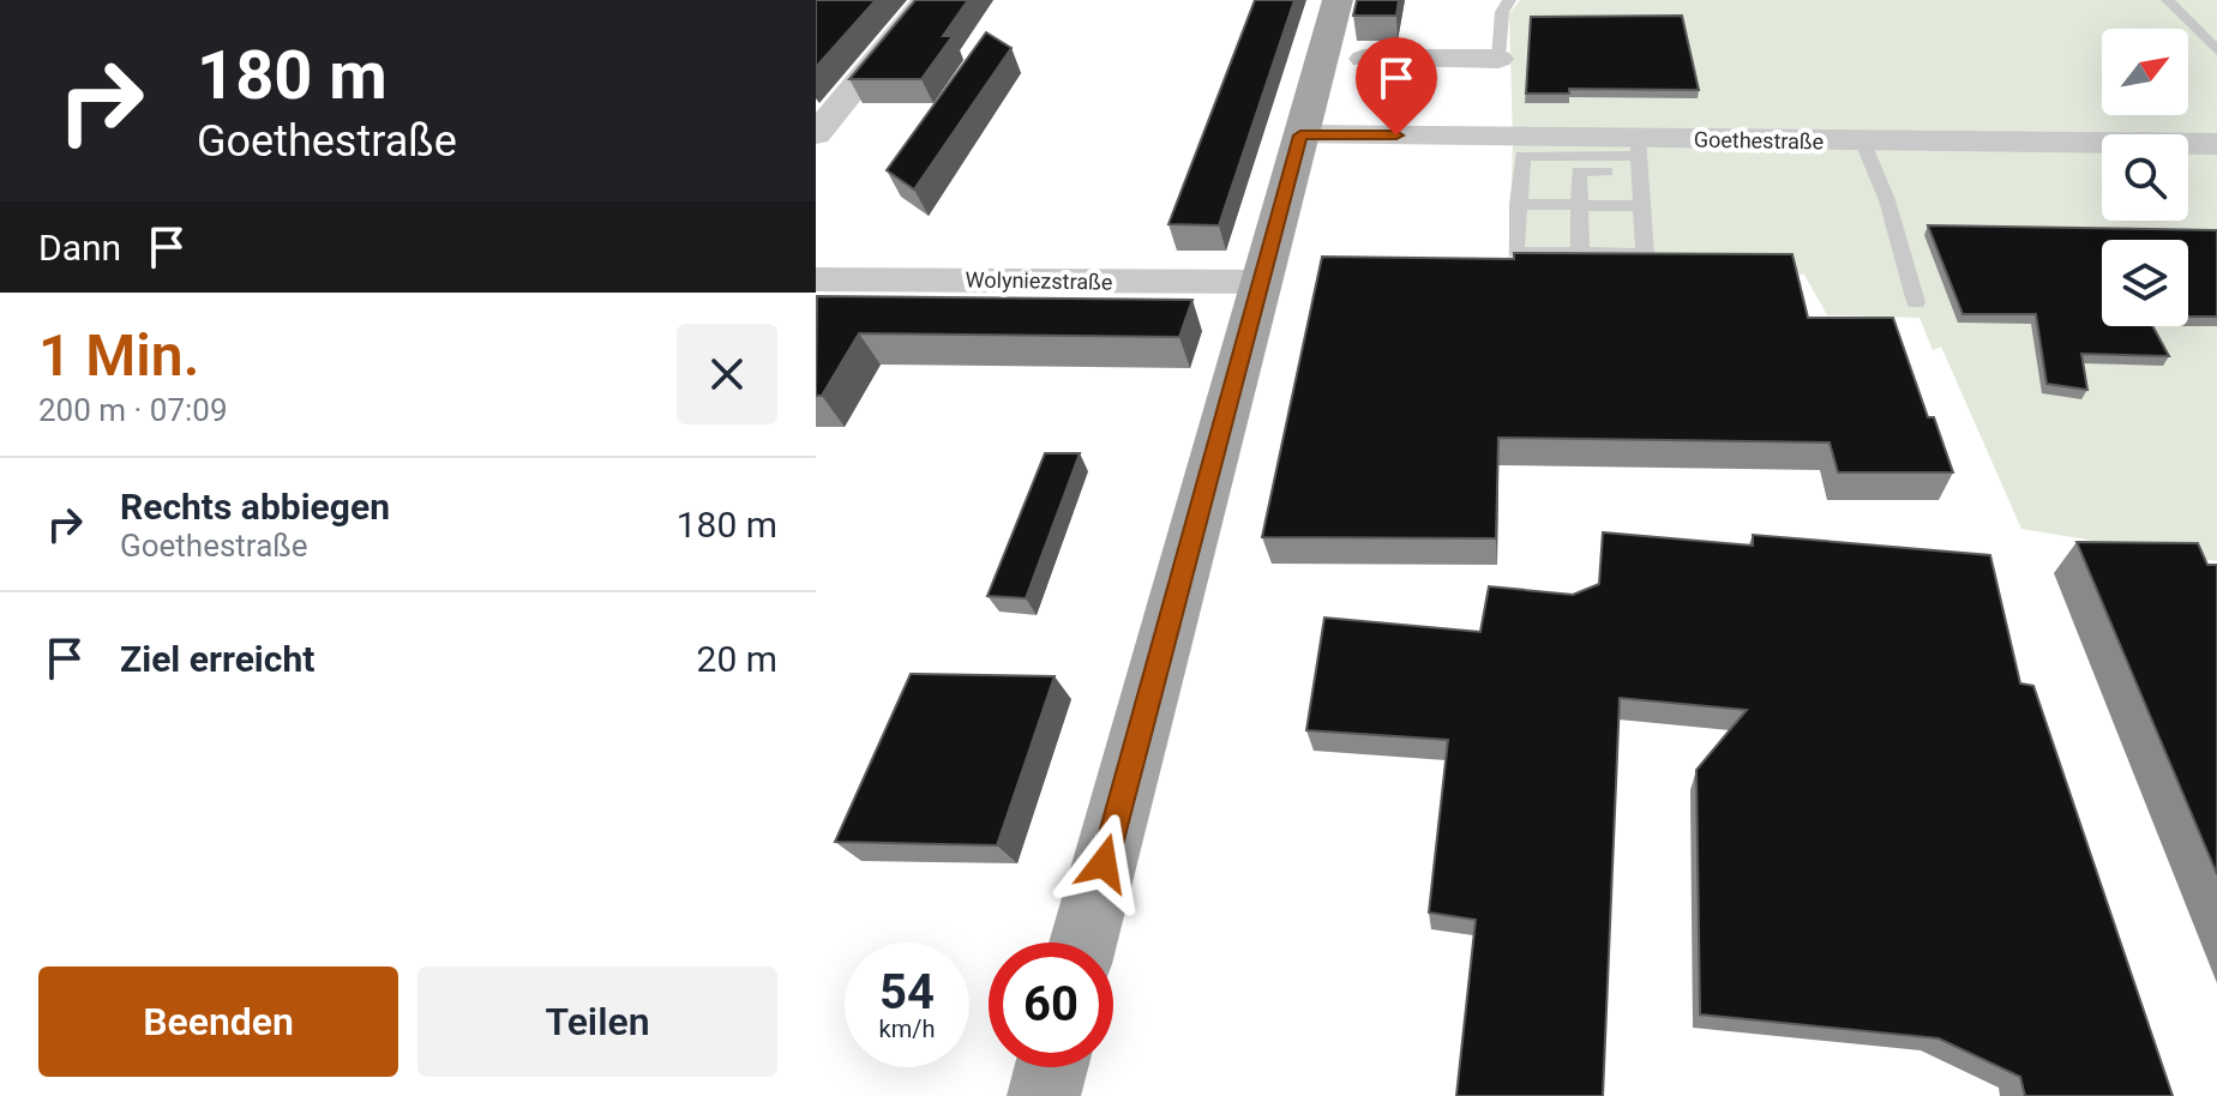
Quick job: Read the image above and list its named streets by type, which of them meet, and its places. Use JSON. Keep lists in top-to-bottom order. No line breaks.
{"streets":{"street":["Goethestraße","Wolyniezstraße"]},"north":"top right","page":{"turn":["180 m","Goethestraße"],"then":"Dann","heading":["1 Min.","200 m · 07:09"],"list":[{"name":"Rechts abbiegen","note":"Goethestraße","value":"180 m"},{"name":"Ziel erreicht","value":"20 m"}],"speed":"54 km/h","limit":"60","buttons":["Beenden","Teilen"]}}
